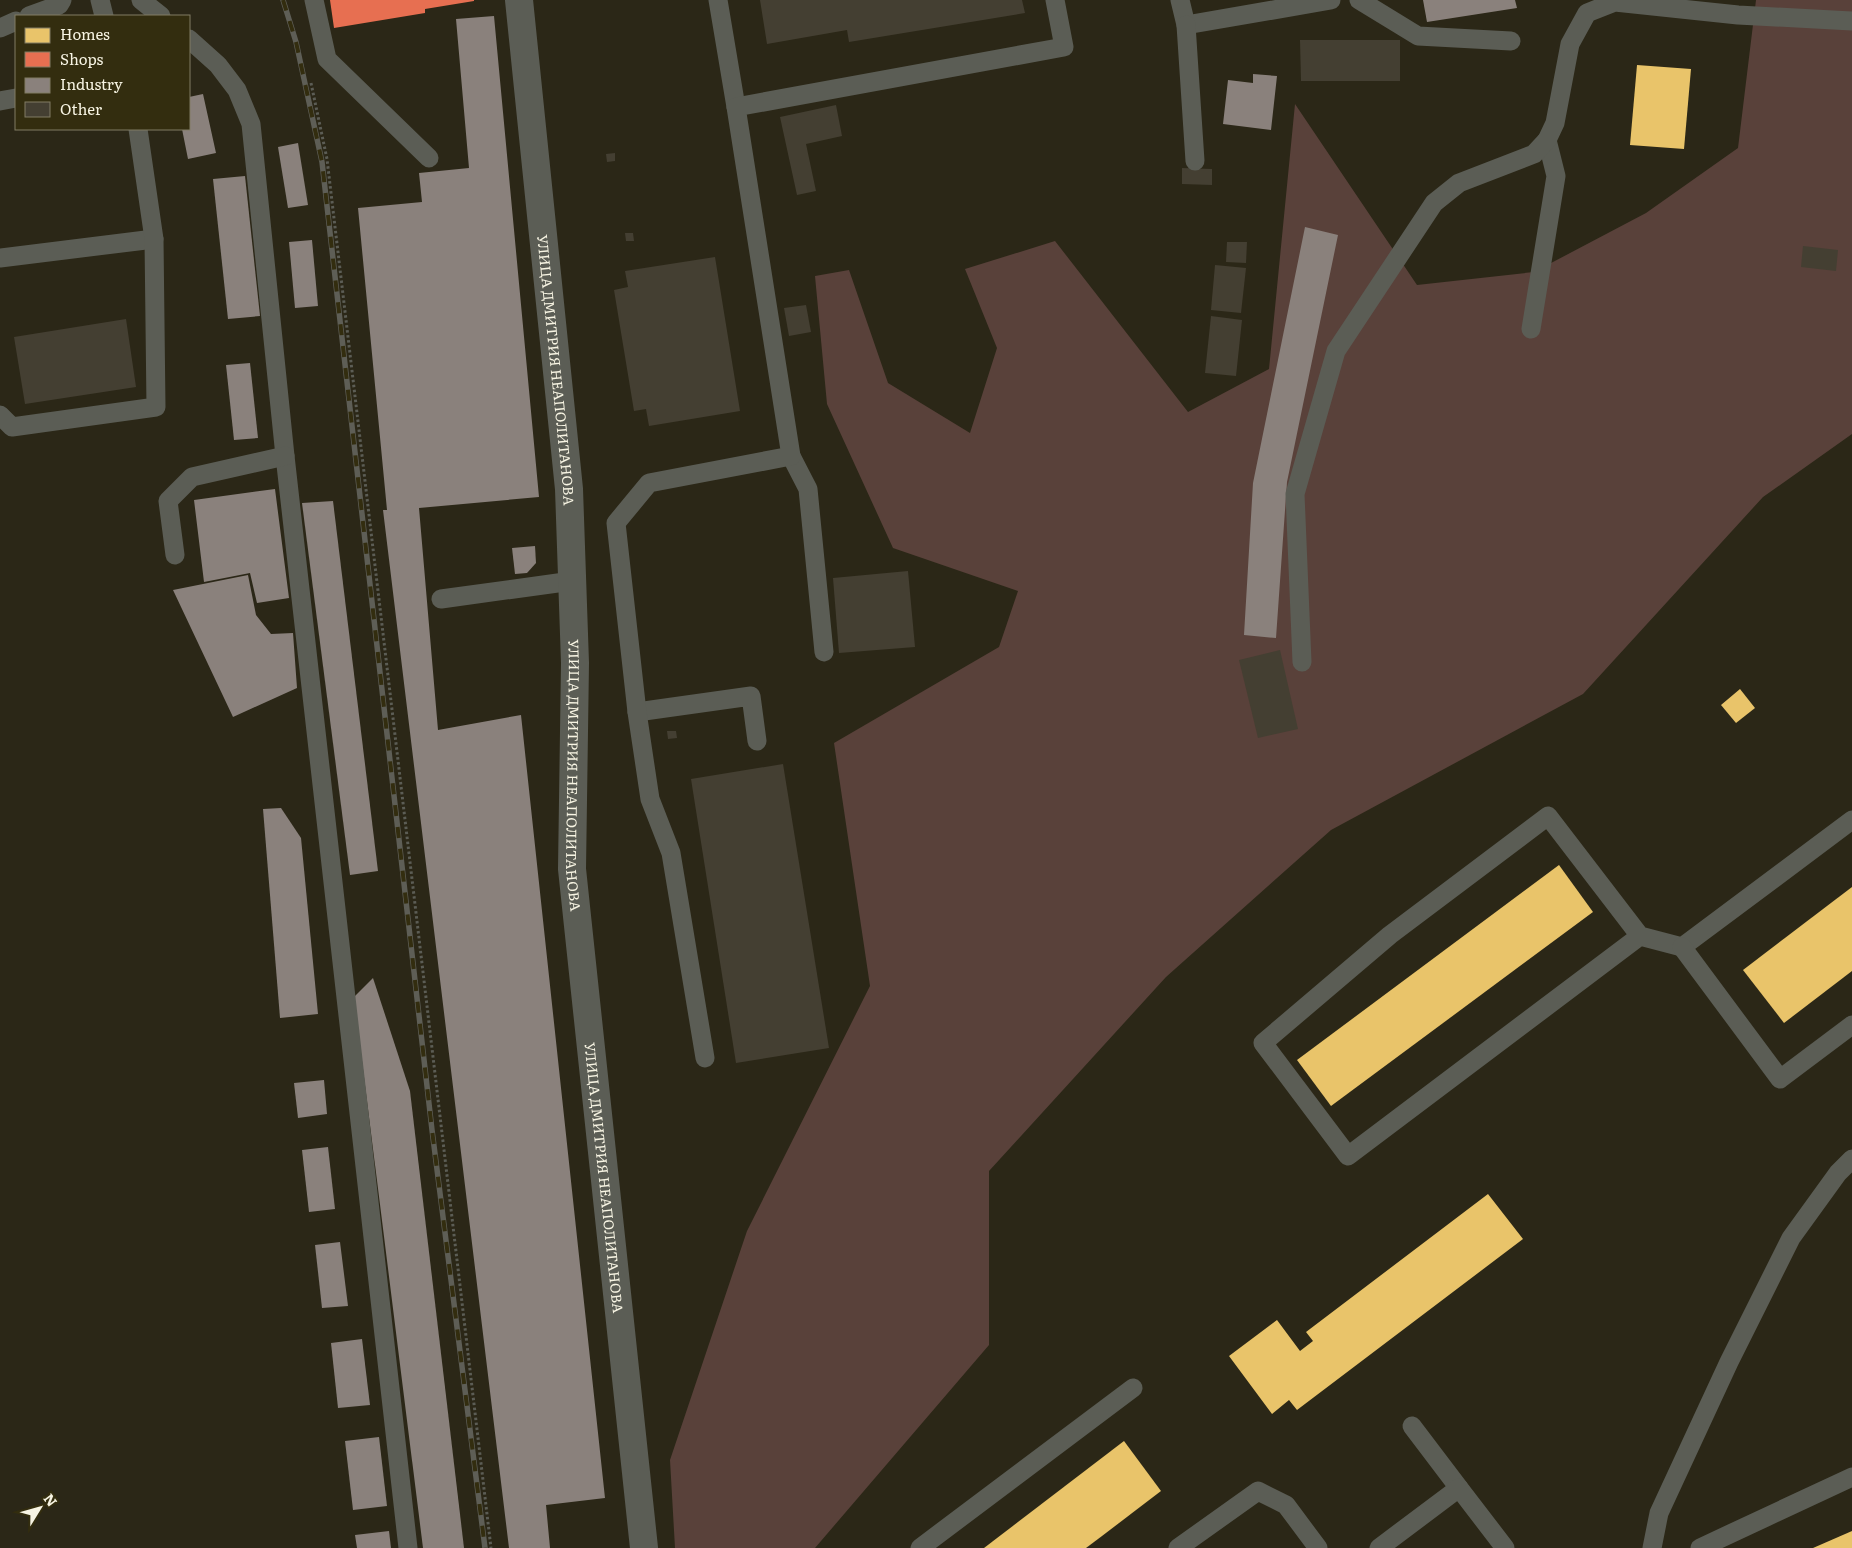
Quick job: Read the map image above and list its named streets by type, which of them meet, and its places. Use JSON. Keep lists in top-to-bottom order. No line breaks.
{"streets":{"street":["УЛИЦА ДМИТРИЯ НЕАПОЛИТАНОВА"]},"legend":["Homes","Shops","Industry","Other"],"north":"top right"}
